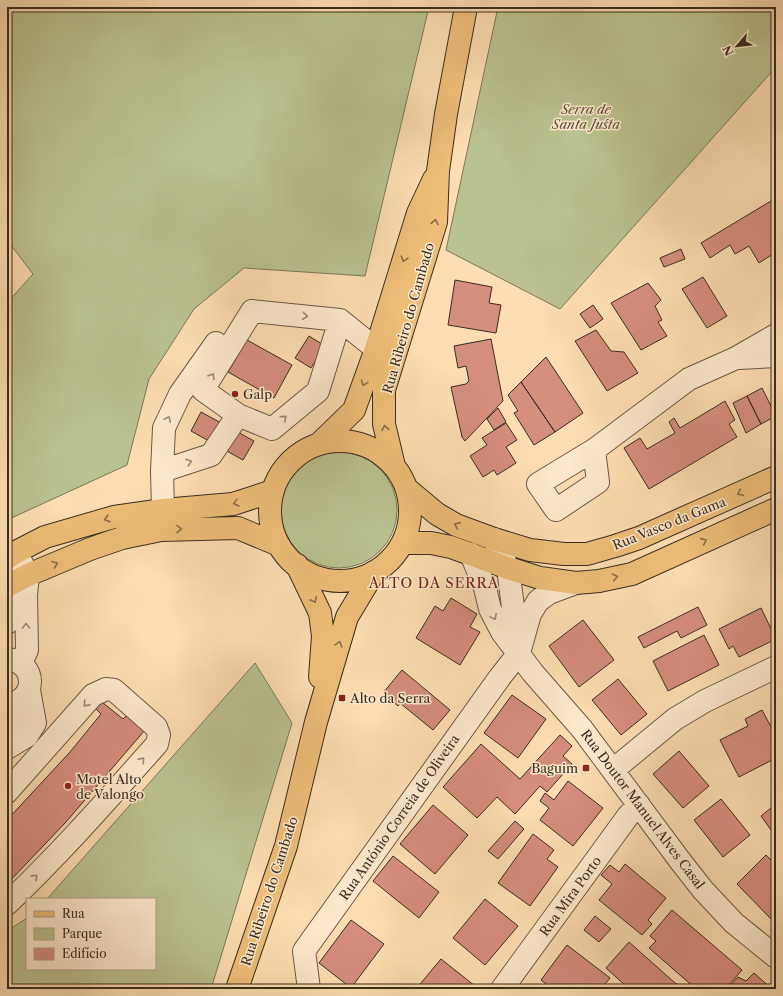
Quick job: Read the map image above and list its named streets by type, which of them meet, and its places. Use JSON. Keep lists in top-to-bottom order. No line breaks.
{"streets":{"main road":["Rua Ribeiro do Cambado","Rua Vasco da Gama"],"street":["Rua Doutor Manuel Alves Casal","Rua António Correia de Oliveira","Rua Mira Porto"]},"crossings":[["Rua Ribeiro do Cambado","Rua Vasco da Gama"],["Rua Doutor Manuel Alves Casal","Rua António Correia de Oliveira"],["Rua Doutor Manuel Alves Casal","Rua Mira Porto"]],"districts":["ALTO DA SERRA"],"parks":["Serra de Santa Justa"],"places":{"other":["Galp","Motel Alto de Valongo"],"transit":["Alto da Serra","Baguim"]},"legend":["Rua","Parque","Edifício"],"north":"bottom left"}
